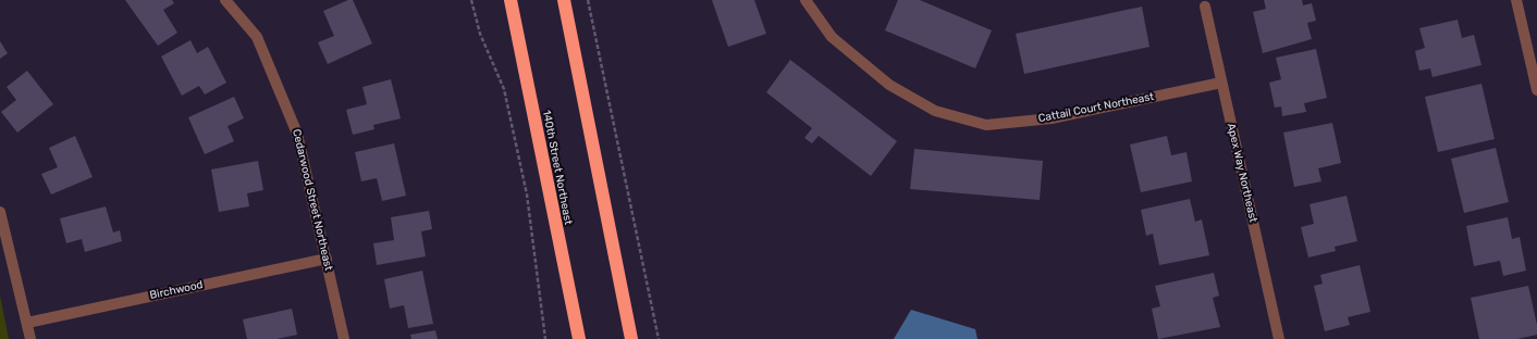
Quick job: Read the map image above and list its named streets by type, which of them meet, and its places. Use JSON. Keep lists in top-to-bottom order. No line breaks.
{"streets":{"highway":["140th Street Northeast"],"street":["Cattail Court Northeast","Apex Way Northeast","Cedarwood Street Northeast","Birchwood"]},"crossings":[["Cattail Court Northeast","Apex Way Northeast"],["Cedarwood Street Northeast","Birchwood"]]}
